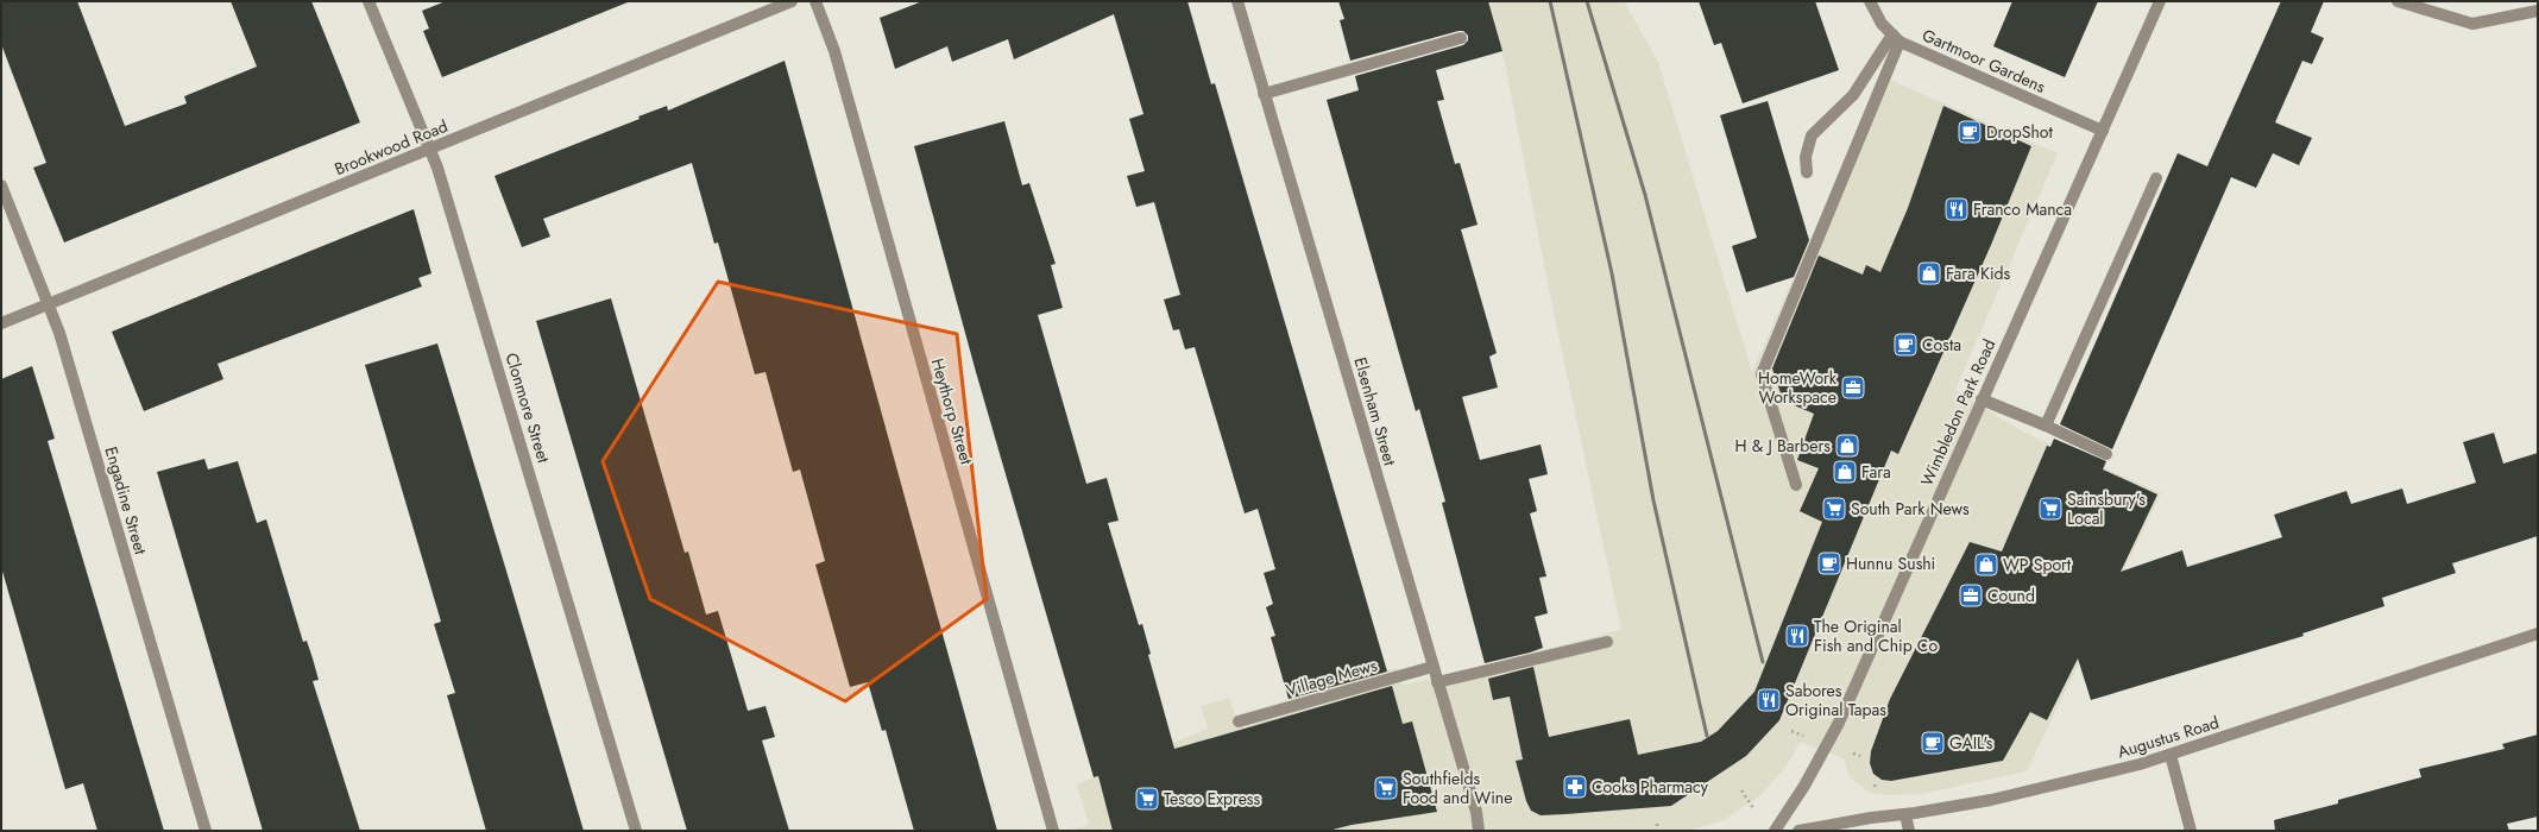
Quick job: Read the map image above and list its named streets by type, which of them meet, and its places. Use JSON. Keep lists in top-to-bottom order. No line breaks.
{"streets":{"street":["Gartmoor Gardens","Brookwood Road","Clonmore Street","Heythorp Street","Elsenham Street","Wimbledon Park Road","Engadine Street","Village Mews","Augustus Road"]},"crossings":[["Gartmoor Gardens","Wimbledon Park Road"],["Brookwood Road","Clonmore Street"],["Brookwood Road","Engadine Street"],["Elsenham Street","Village Mews"]],"places":{"cafe":["DropShot","Costa","Hunnu Sushi","GAIL's"],"restaurant":["Franco Manca","The Original Fish and Chip Co","Sabores Original Tapas"],"shop":["Fara Kids","H & J Barbers","Fara","WP Sport"],"office":["HomeWork Workspace","Cound"],"supermarket":["South Park News","Sainsbury's Local","Southfields Food and Wine","Tesco Express"],"pharmacy":["Cooks Pharmacy"]}}
